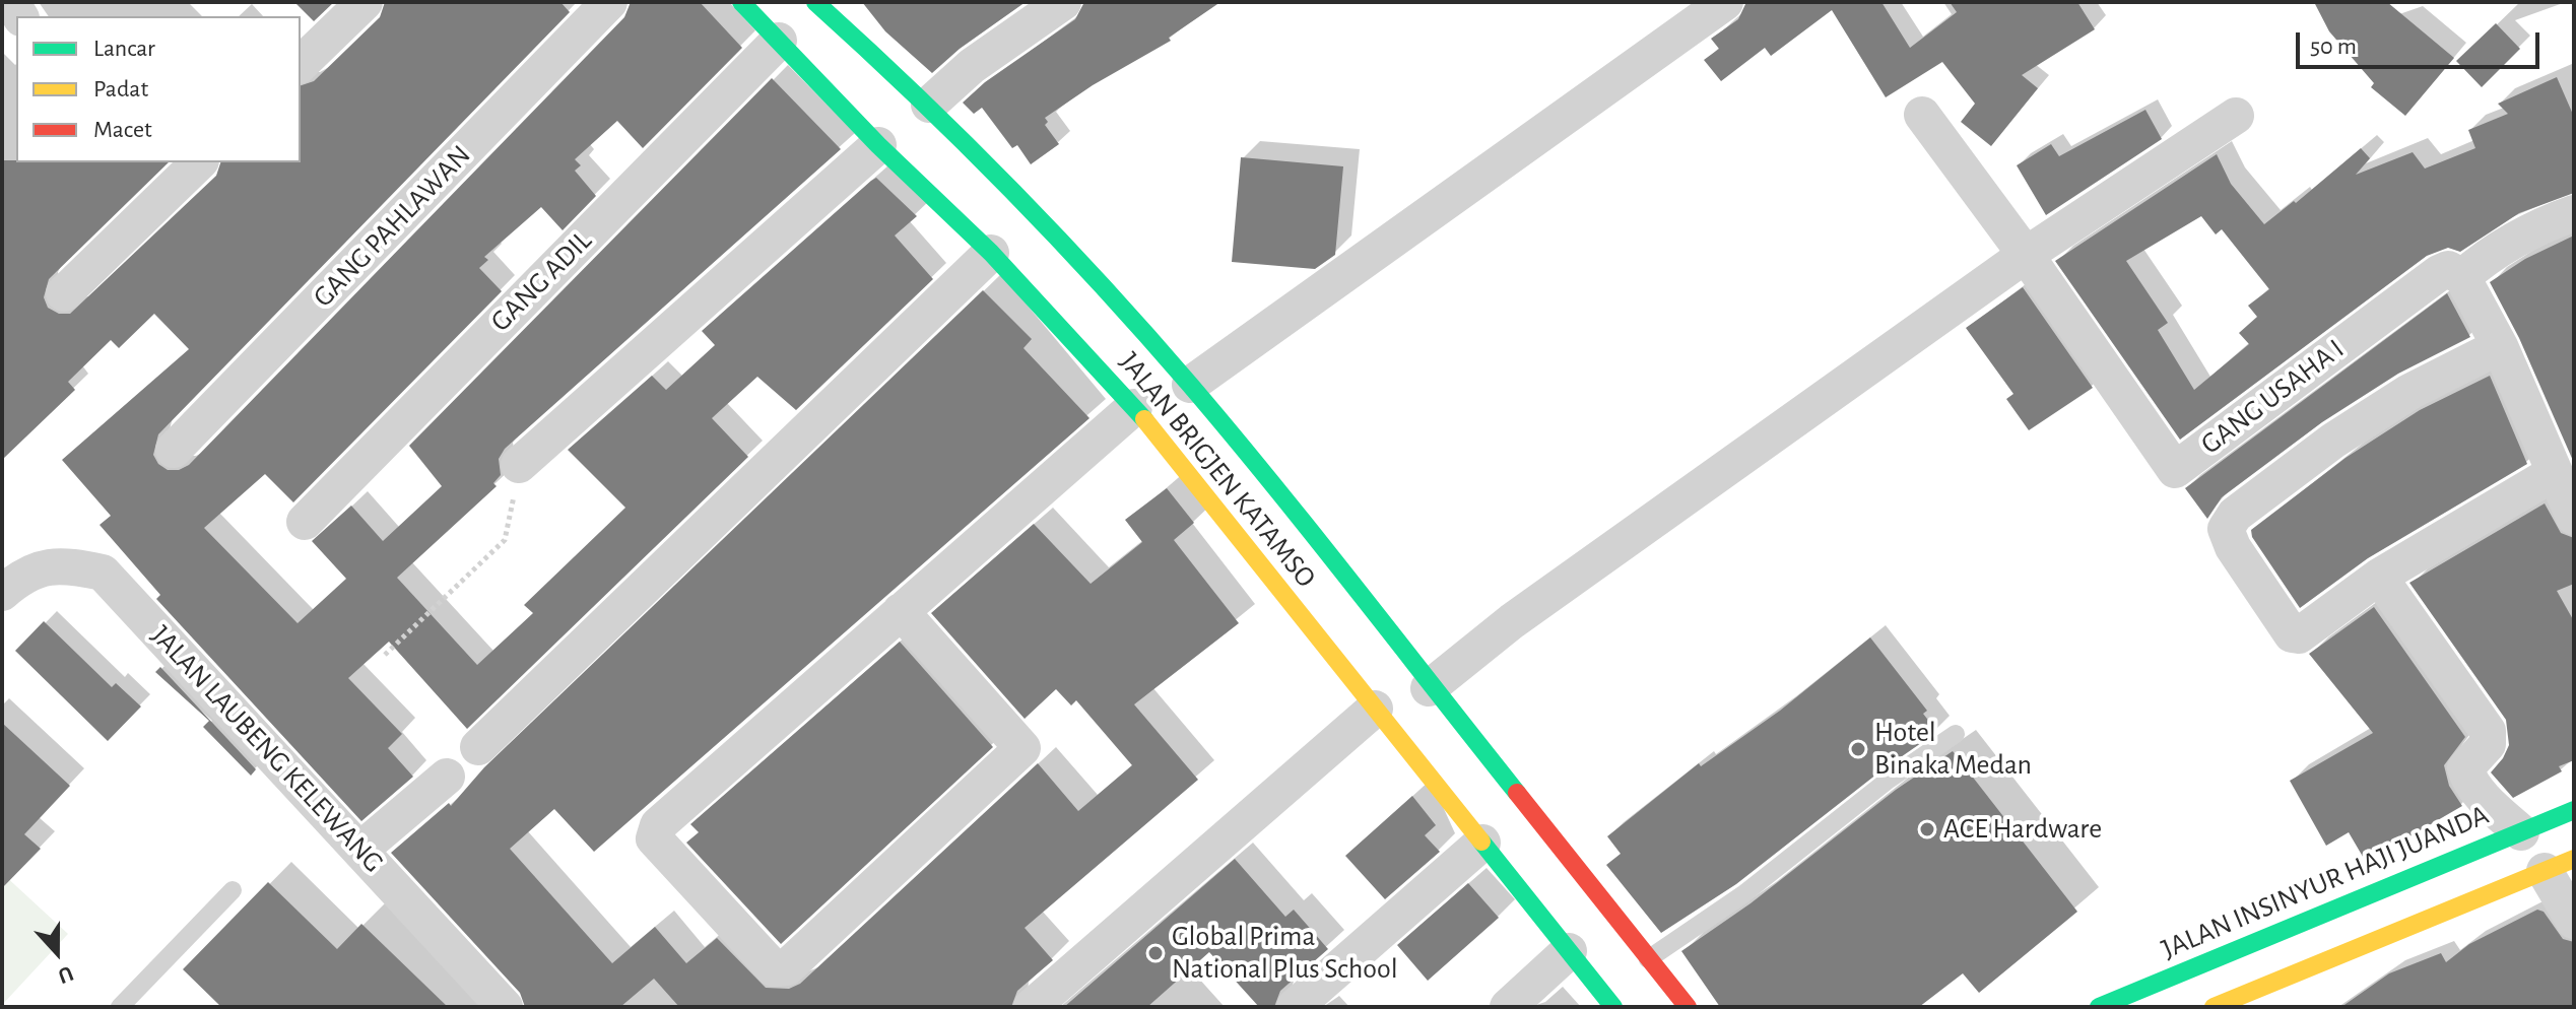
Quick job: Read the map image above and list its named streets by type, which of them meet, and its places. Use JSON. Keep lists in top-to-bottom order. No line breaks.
{"streets":{"main road":["JALAN BRIGJEN KATAMSO","JALAN INSINYUR HAJI JUANDA"],"street":["GANG PAHLAWAN","GANG ADIL","GANG USAHA I","JALAN LAUBENG KELEWANG"]},"crossings":[["GANG ADIL","JALAN BRIGJEN KATAMSO"]],"places":["Hotel Binaka Medan","ACE Hardware","Global Prima National Plus School"],"legend":["Lancar","Padat","Macet"],"scale_bar":"50 m","north":"bottom"}
